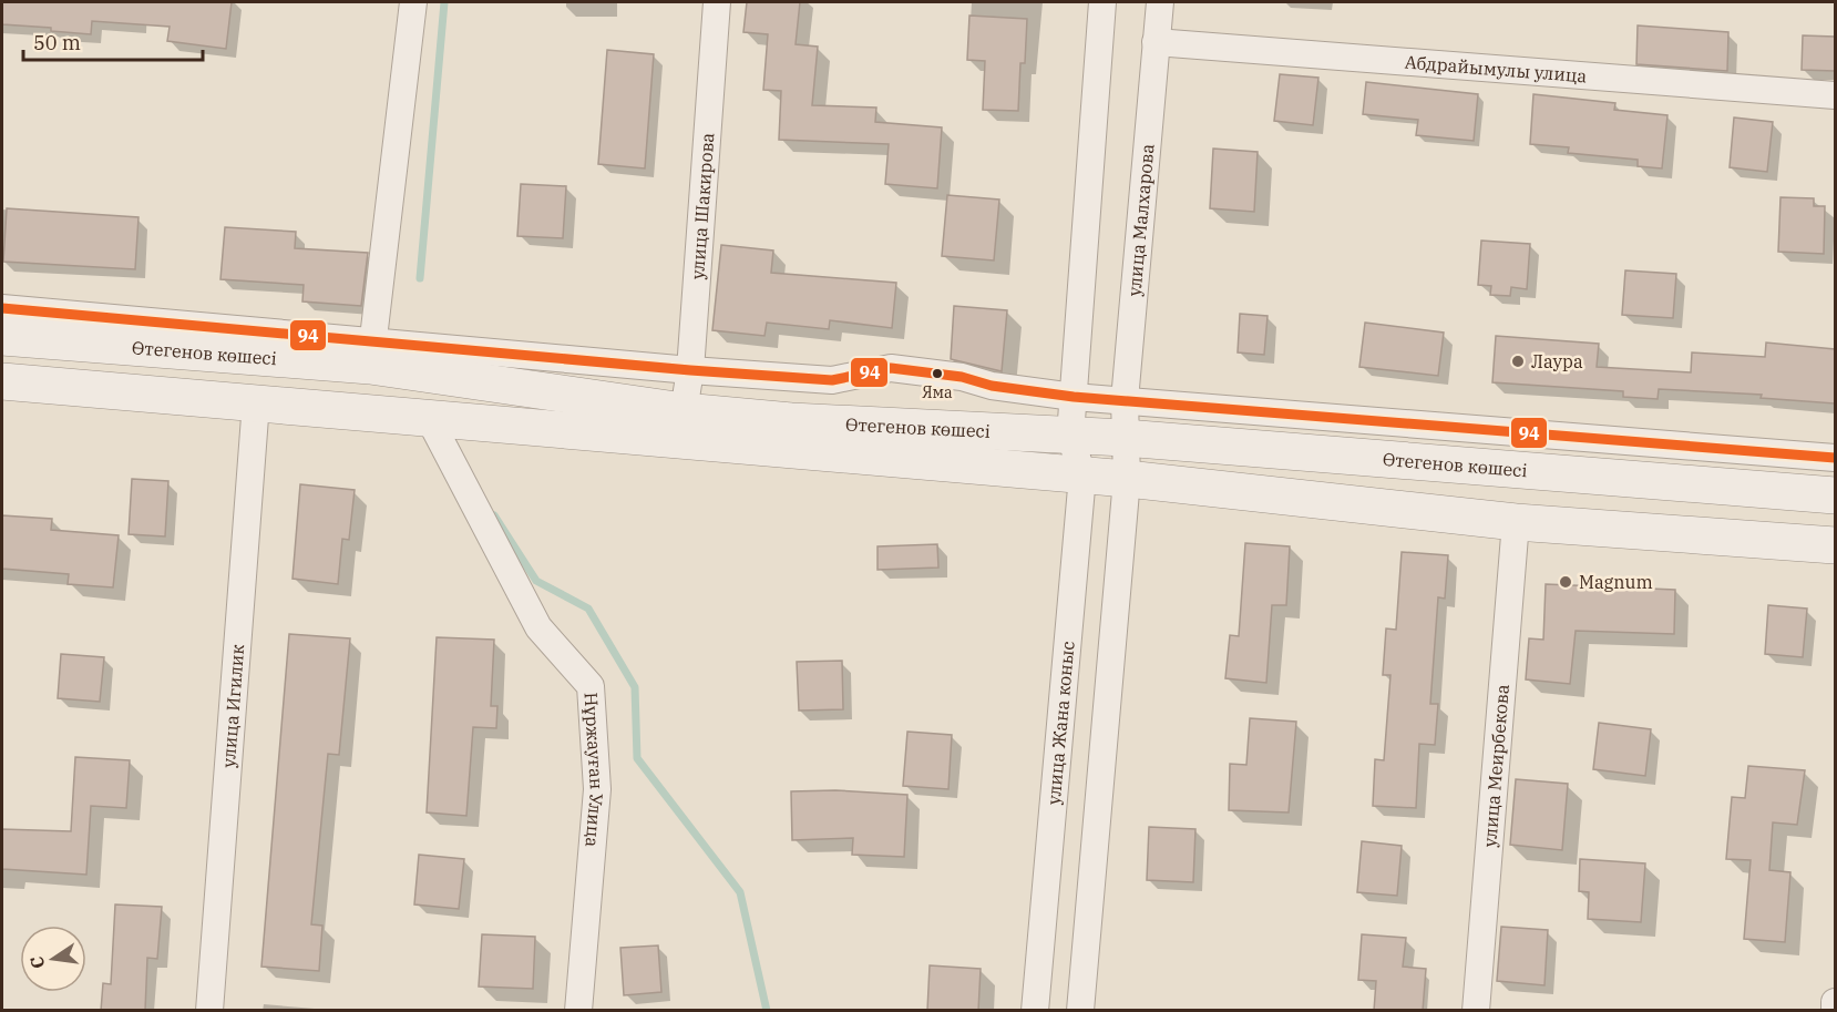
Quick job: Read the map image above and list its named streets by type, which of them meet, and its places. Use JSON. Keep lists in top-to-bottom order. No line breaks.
{"streets":{"main road":["Өтегенов көшесі"],"street":["Абдрайымулы улица","улица Шакирова","улица Малхарова","улица Игилик","улица Жана коныс","улица Меирбекова","Нұржауған Улица"]},"crossings":[["Абдрайымулы улица","улица Малхарова"],["улица Шакирова","Өтегенов көшесі"],["улица Малхарова","Өтегенов көшесі"],["Өтегенов көшесі","улица Игилик"],["Өтегенов көшесі","улица Жана коныс"],["Өтегенов көшесі","улица Меирбекова"],["Өтегенов көшесі","Нұржауған Улица"]],"places":["Лаура","Яма","Magnum"],"lines":["transit line 94"],"scale_bar":"50 m","north":"left"}
